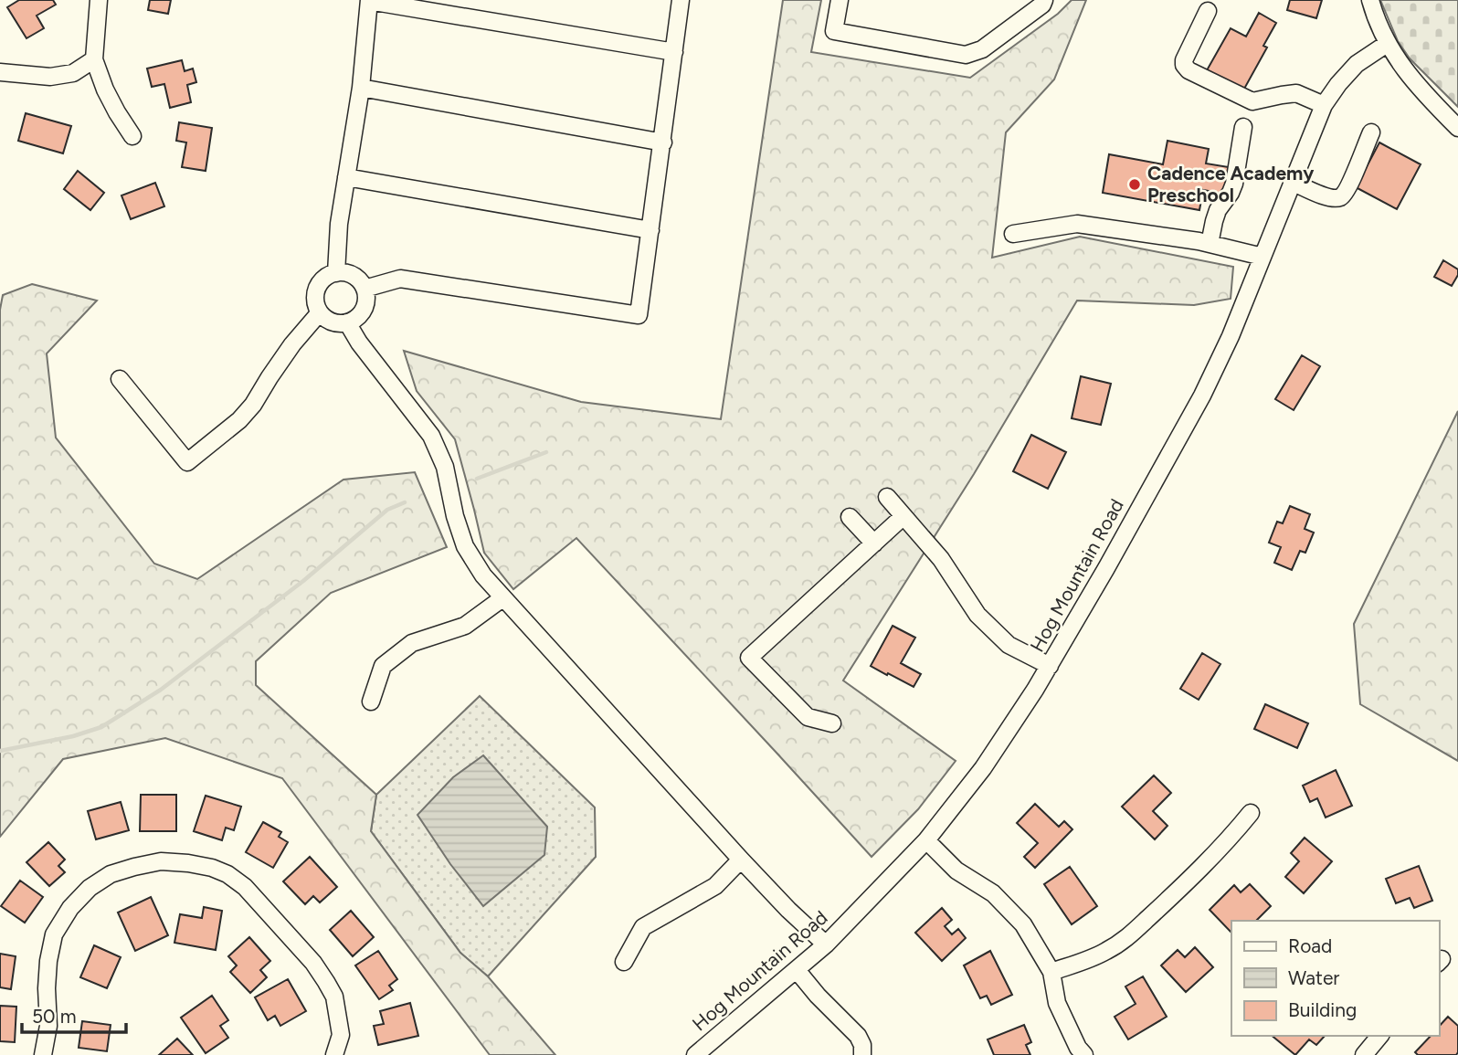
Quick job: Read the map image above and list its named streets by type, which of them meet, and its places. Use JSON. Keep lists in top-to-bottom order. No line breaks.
{"streets":{"street":["Hog Mountain Road"]},"places":["Cadence Academy Preschool"],"legend":["Road","Water","Building"],"scale_bar":"50 m"}
